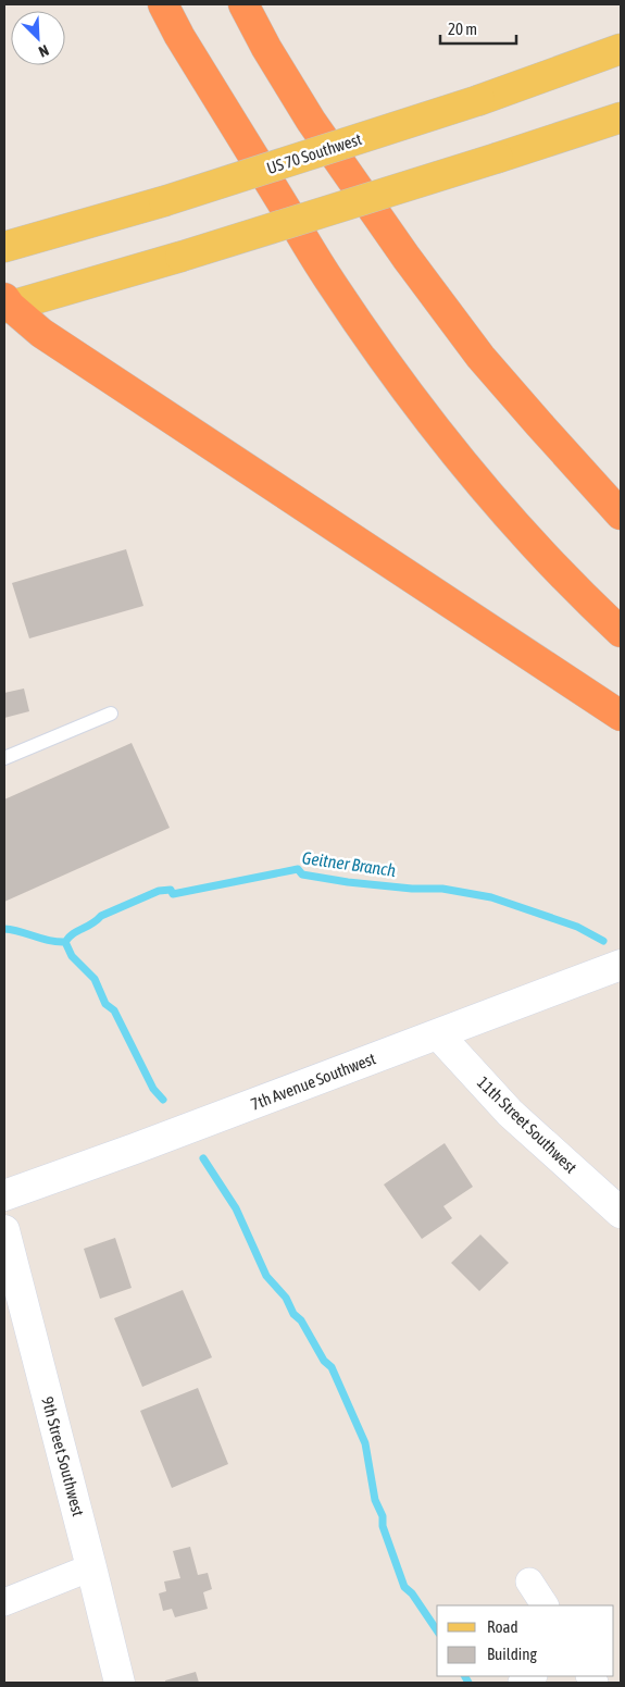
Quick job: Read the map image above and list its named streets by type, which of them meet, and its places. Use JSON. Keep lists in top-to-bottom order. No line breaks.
{"streets":{"main road":["US 70 Southwest"],"street":["7th Avenue Southwest","11th Street Southwest","9th Street Southwest"]},"crossings":[["7th Avenue Southwest","11th Street Southwest"]],"water":["Geitner Branch"],"legend":["Road","Building"],"scale_bar":"20 m","north":"bottom right"}
